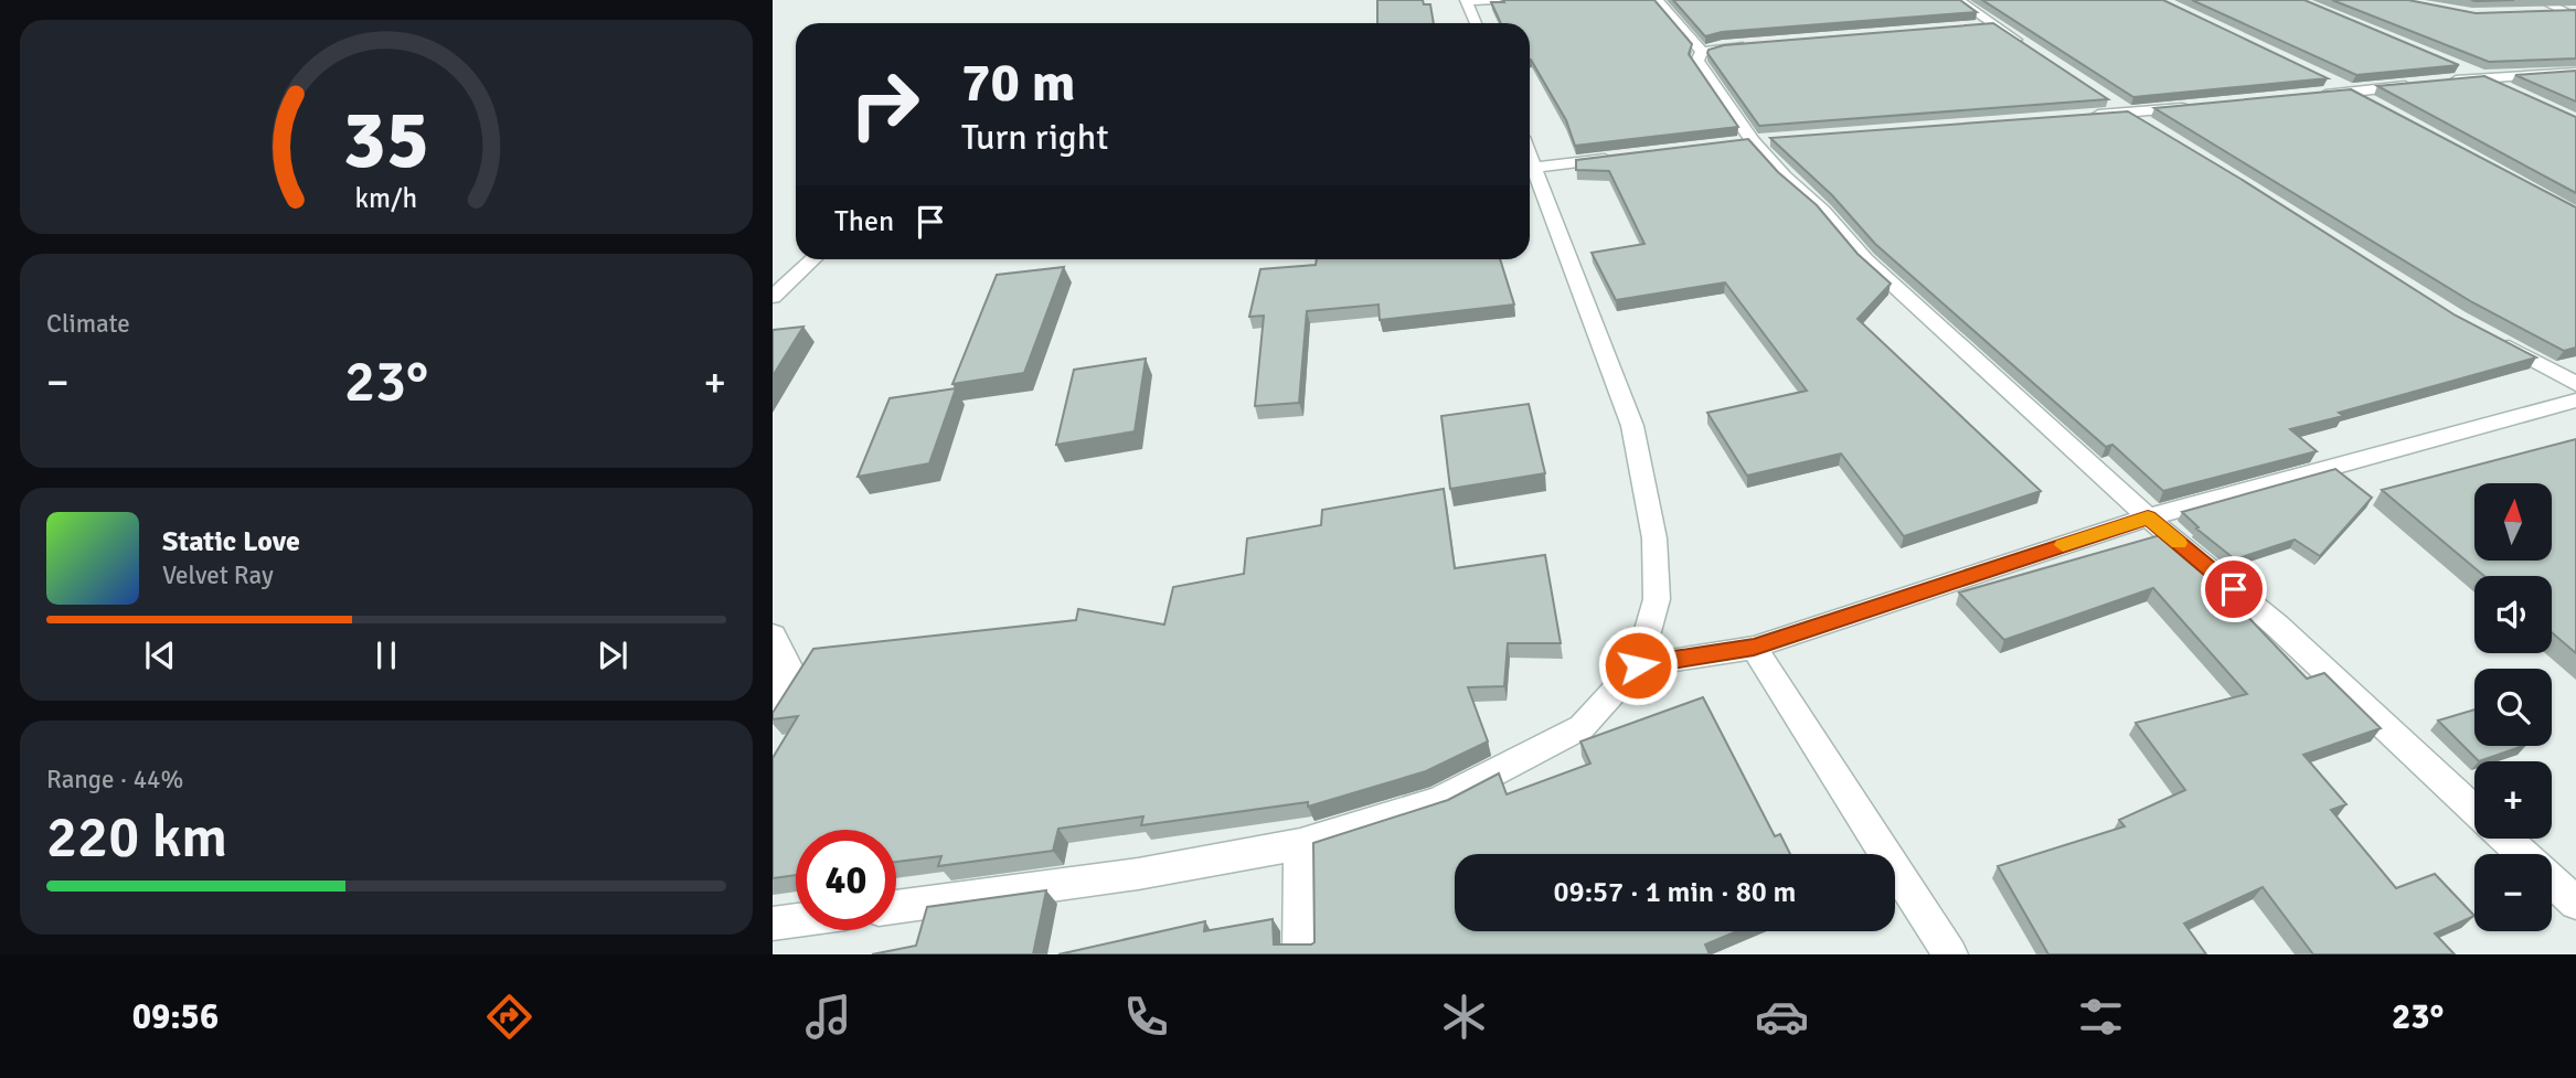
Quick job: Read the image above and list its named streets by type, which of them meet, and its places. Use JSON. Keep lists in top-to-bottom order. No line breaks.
{"north":"top","page":{"turn":["70 m","Turn right"],"then":"Then","tile":["Climate",["Range · 44%","220 km"]],"heat":["−","23°","+"],"map_buttons":["+","−"],"song":["Static Love","Velvet Ray"],"limit":"40","trip":"09:57 · 1 min · 80 m","tabs":["09:56","23°"],"gauge":["35","km/h"]}}
